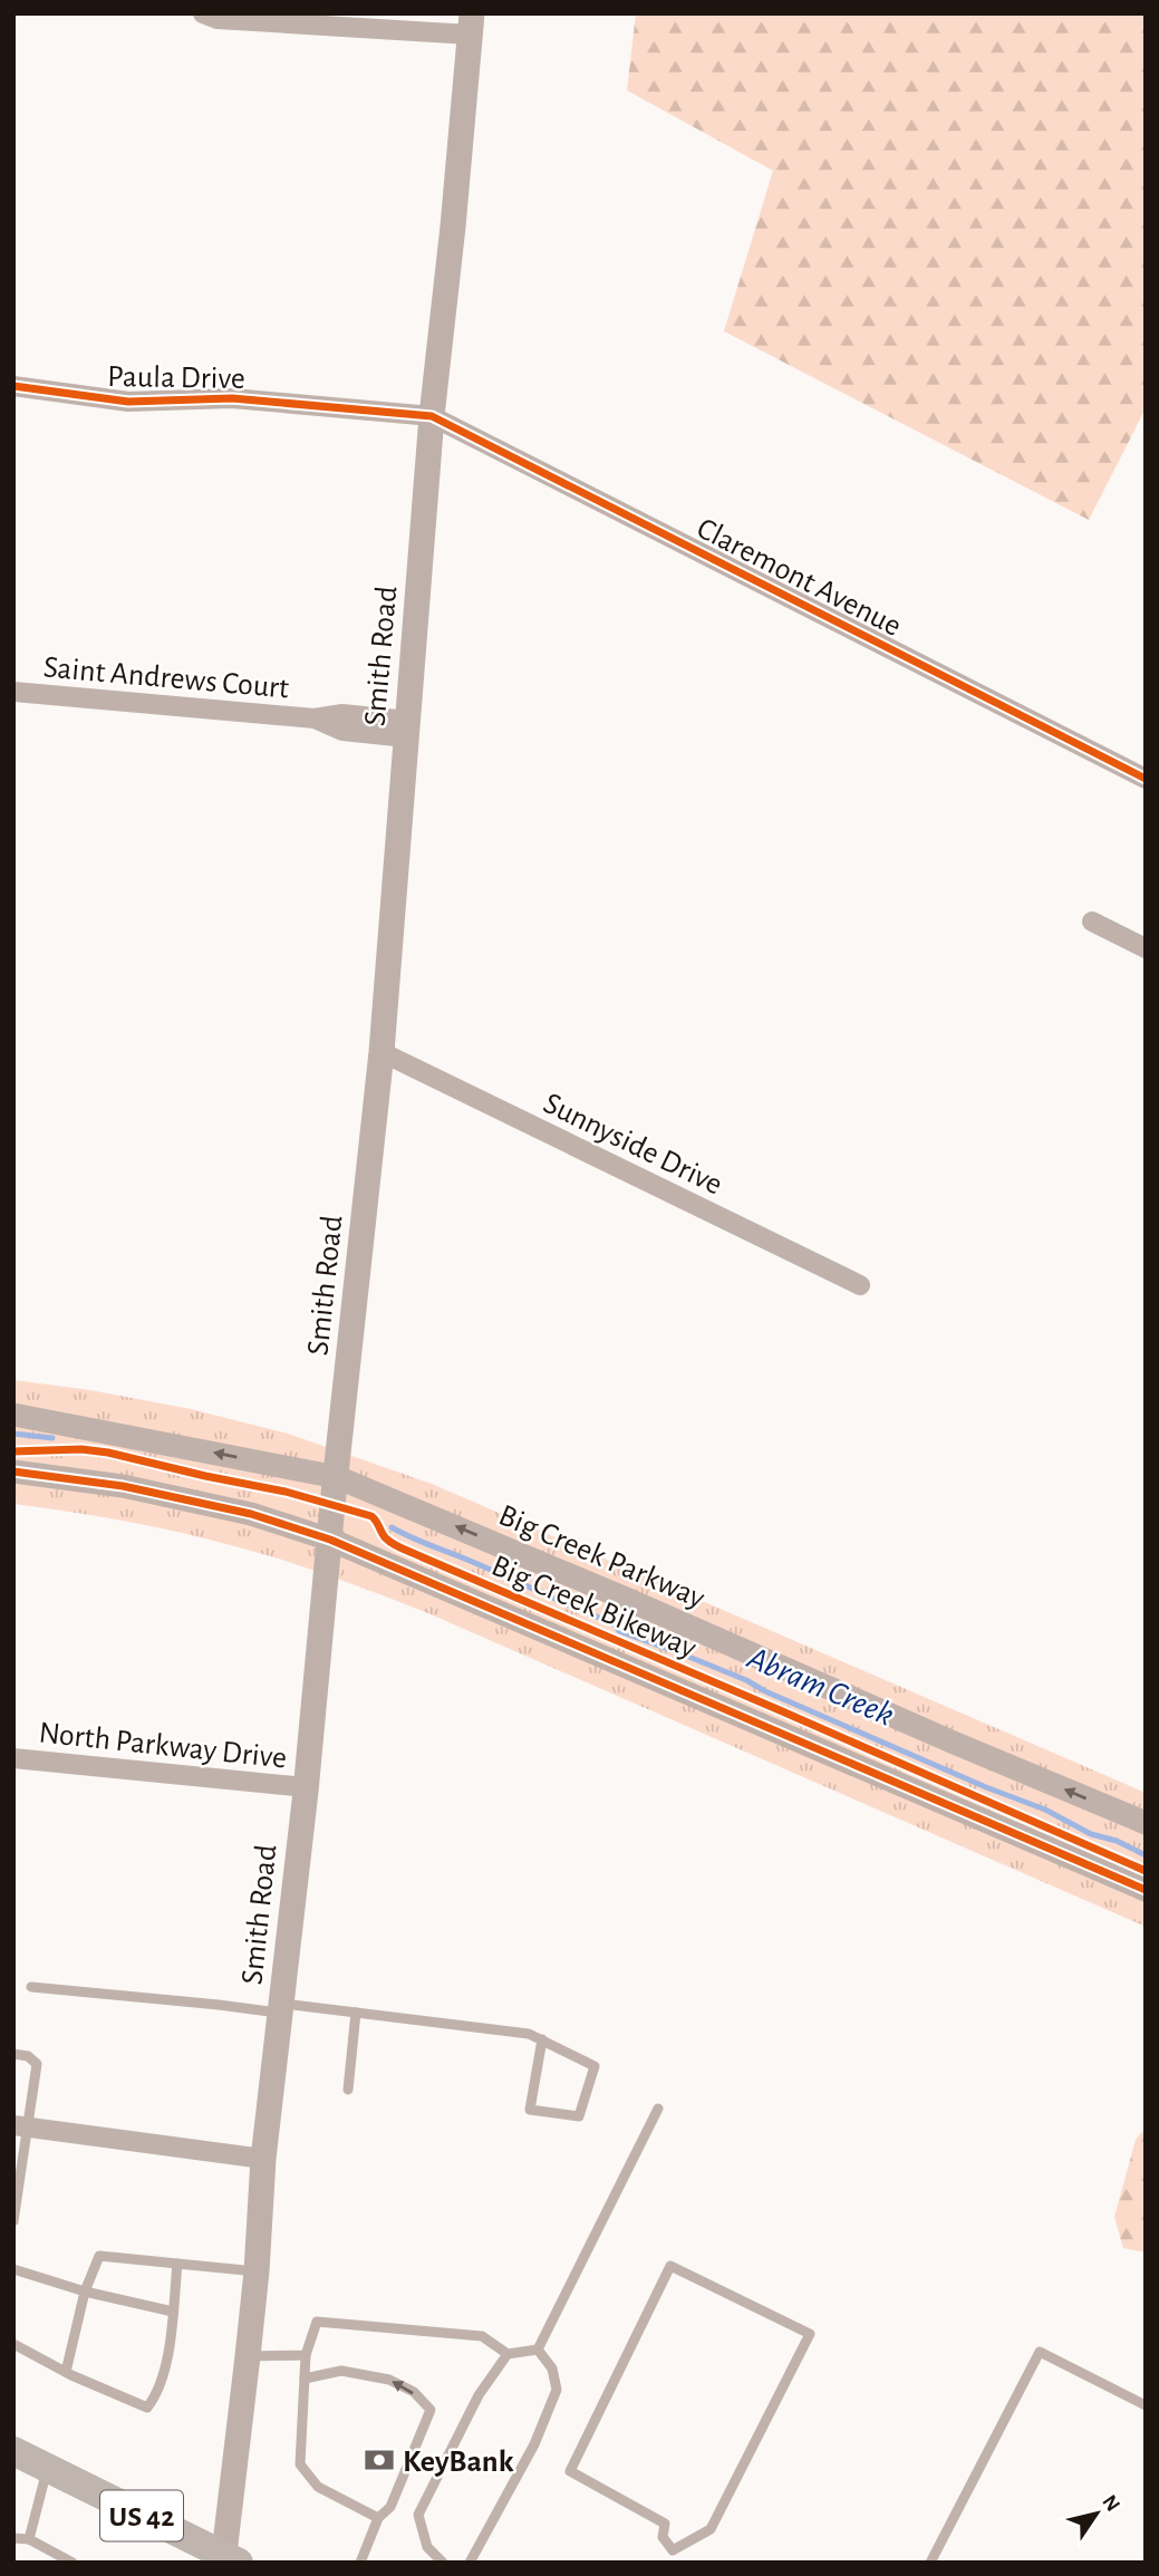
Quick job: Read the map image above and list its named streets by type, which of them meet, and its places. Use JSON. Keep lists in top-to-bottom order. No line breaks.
{"streets":{"main road":["Smith Road","US 42"],"street":["Paula Drive","Claremont Avenue","Saint Andrews Court","Sunnyside Drive","Big Creek Parkway","North Parkway Drive"],"cycle path":["Big Creek Bikeway"]},"crossings":[["Paula Drive","Claremont Avenue"],["Paula Drive","Smith Road"],["Claremont Avenue","Smith Road"],["Smith Road","Saint Andrews Court"],["Smith Road","Sunnyside Drive"],["Smith Road","Big Creek Parkway"],["Smith Road","North Parkway Drive"],["Smith Road","US 42"]],"water":["Abram Creek"],"places":{"bank":["KeyBank"]},"north":"top right"}
